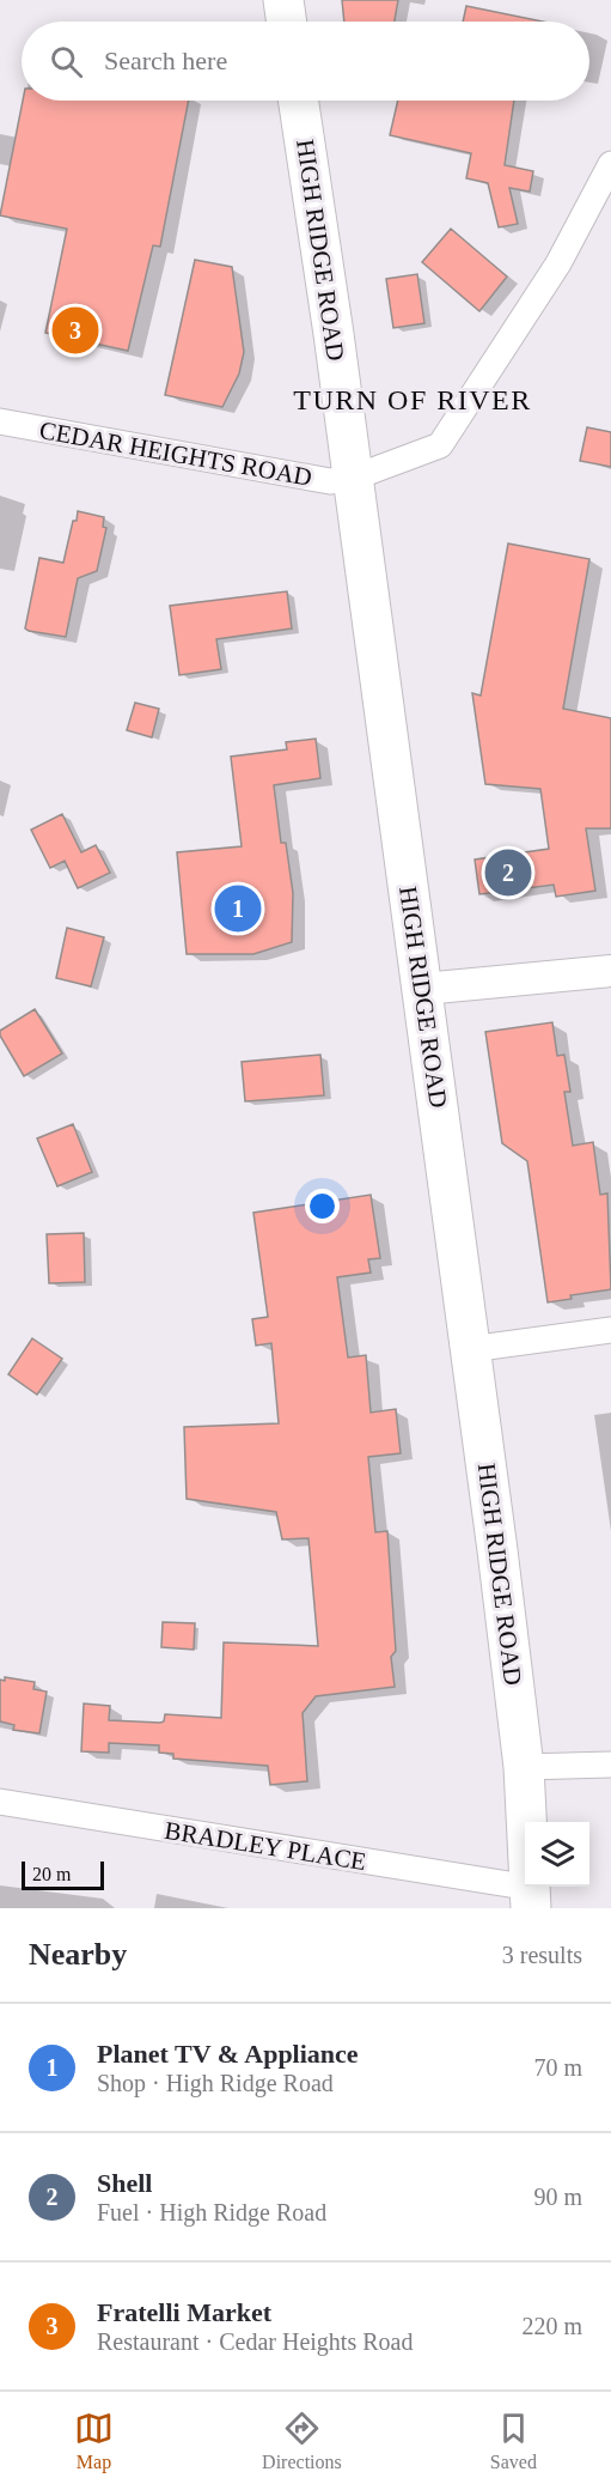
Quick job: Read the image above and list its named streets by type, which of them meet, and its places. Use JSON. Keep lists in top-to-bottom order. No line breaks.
{"streets":{"main road":["HIGH RIDGE ROAD"],"street":["CEDAR HEIGHTS ROAD","BRADLEY PLACE"]},"crossings":[["HIGH RIDGE ROAD","CEDAR HEIGHTS ROAD"],["HIGH RIDGE ROAD","BRADLEY PLACE"]],"districts":["TURN OF RIVER"],"scale_bar":"20 m","page":{"search":"Search here","pins":["3","2","1"],"scale":"20 m","heading":["Nearby","3 results"],"list":[{"mark":"1","name":"Planet TV & Appliance","note":"Shop · High Ridge Road","value":"70 m"},{"mark":"2","name":"Shell","note":"Fuel · High Ridge Road","value":"90 m"},{"mark":"3","name":"Fratelli Market","note":"Restaurant · Cedar Heights Road","value":"220 m"}],"nav":["Map","Directions","Saved"]}}
